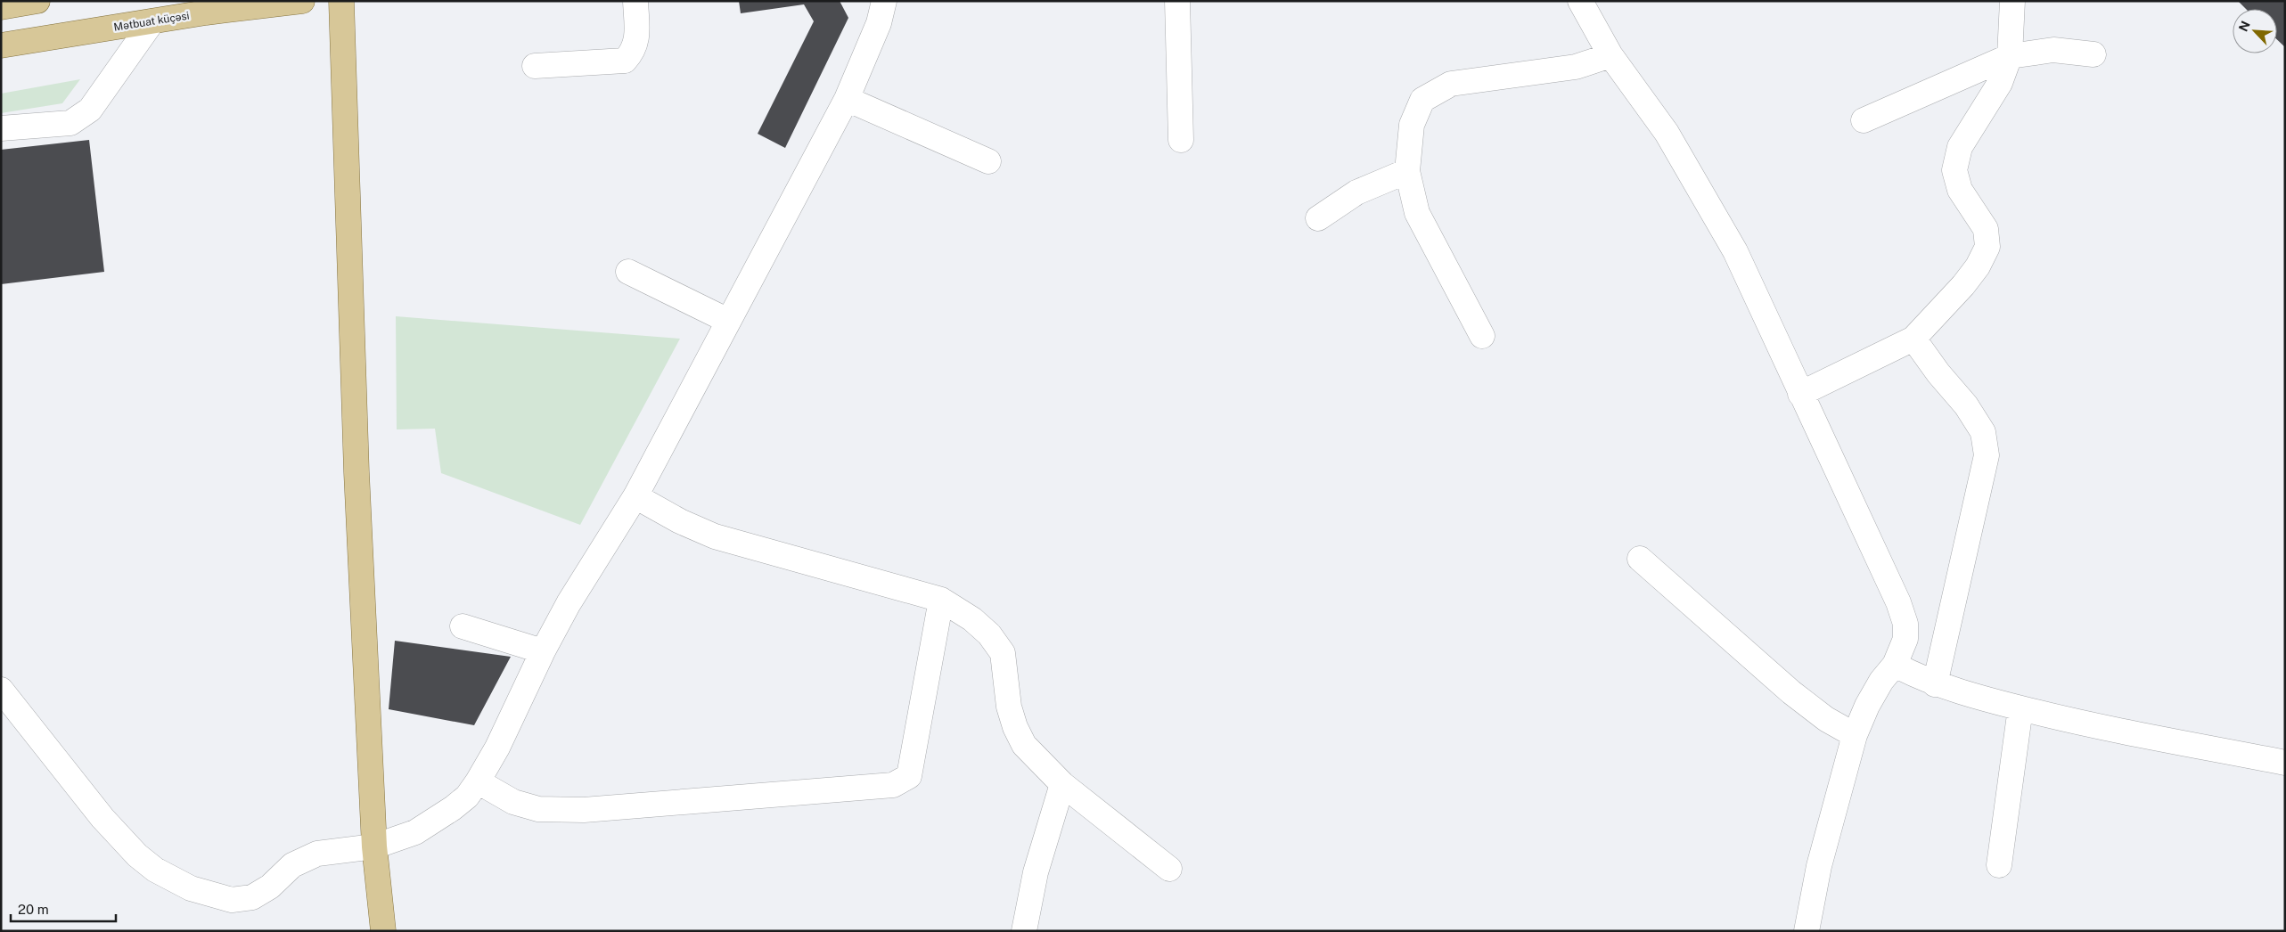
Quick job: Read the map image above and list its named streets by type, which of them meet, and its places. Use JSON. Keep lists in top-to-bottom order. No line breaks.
{"streets":{"main road":["Mətbuat küçəsi"]},"scale_bar":"20 m","north":"top left"}
